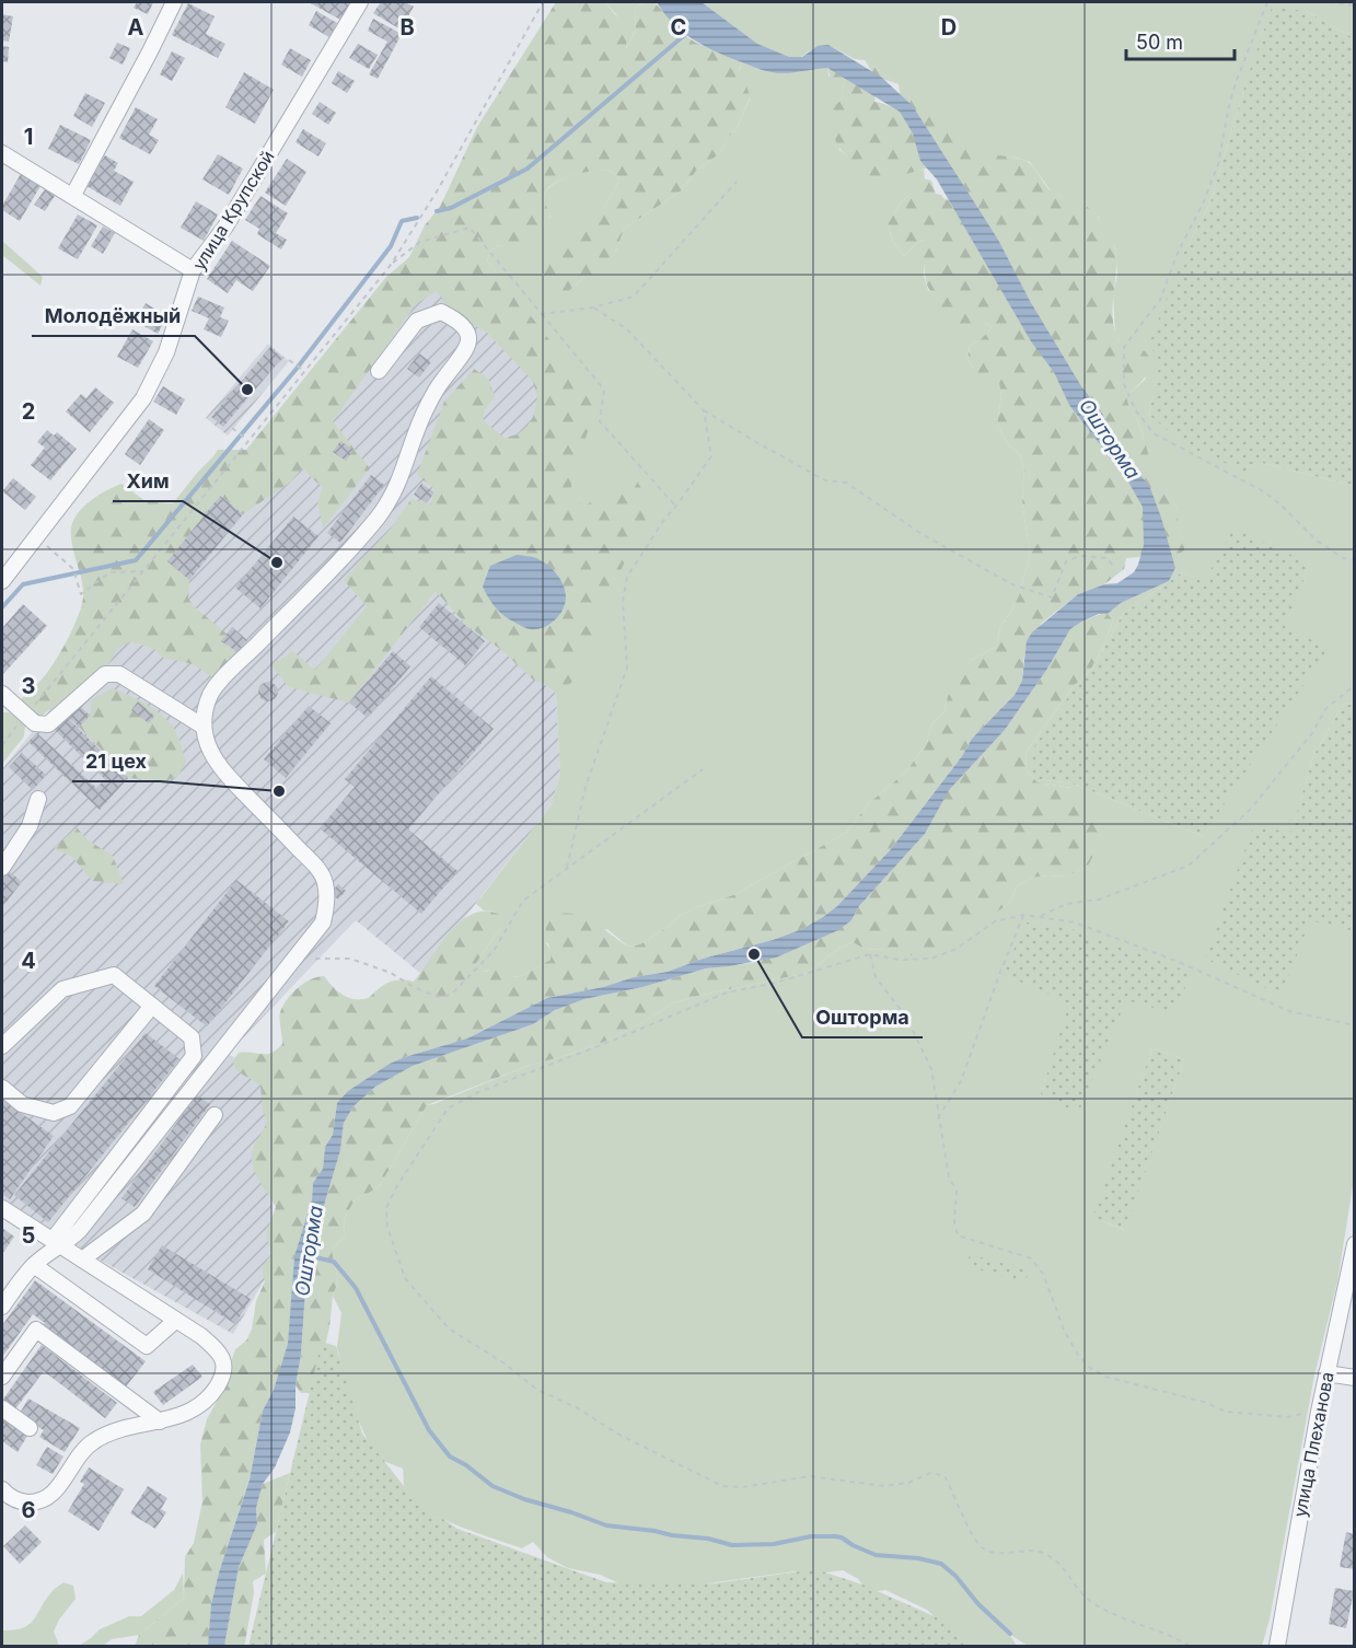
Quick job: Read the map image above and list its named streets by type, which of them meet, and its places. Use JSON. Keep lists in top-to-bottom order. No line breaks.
{"streets":{"street":["улица Крупской","улица Плеханова"]},"water":["Ошторма"],"places":["Молодёжный","Хим","21 цех","Ошторма"],"scale_bar":"50 m","grid":{"columns":["A","B","C","D"],"rows":["1","2","3","4","5","6"]}}
